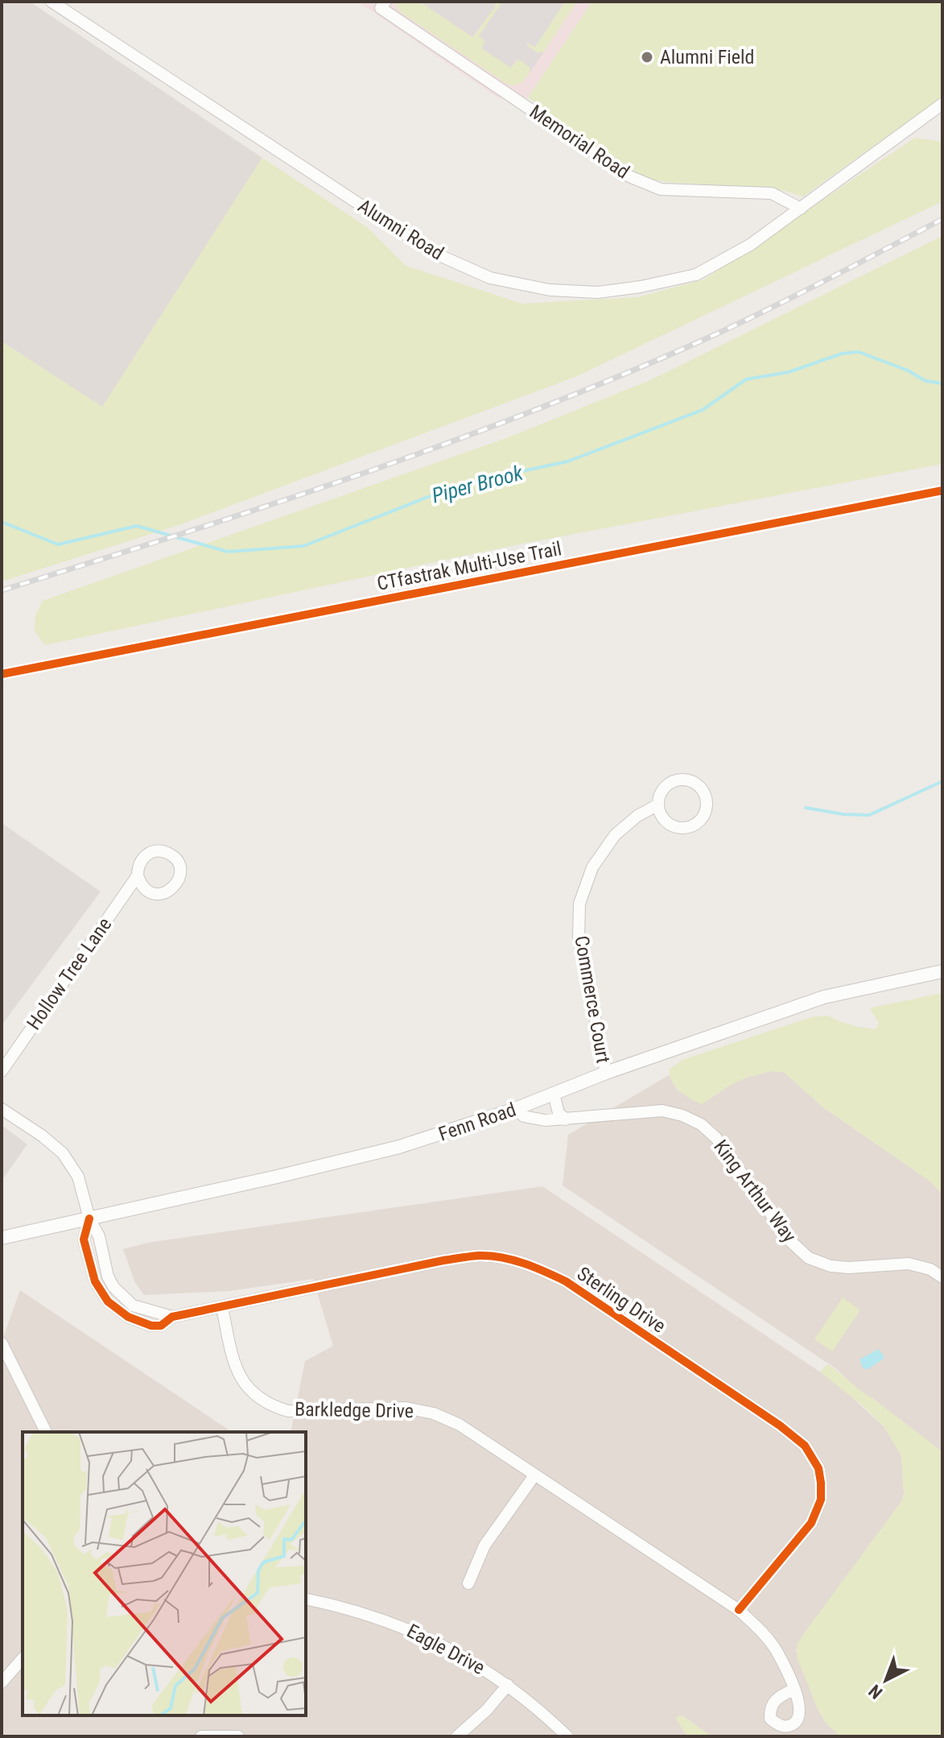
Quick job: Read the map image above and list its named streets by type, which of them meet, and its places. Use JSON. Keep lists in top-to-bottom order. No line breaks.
{"streets":{"street":["Memorial Road","Alumni Road","Hollow Tree Lane","Commerce Court","Fenn Road","King Arthur Way","Sterling Drive","Barkledge Drive","Eagle Drive"],"cycle path":["CTfastrak Multi-Use Trail"]},"crossings":[["Memorial Road","Alumni Road"],["Commerce Court","Fenn Road"],["Fenn Road","King Arthur Way"],["Fenn Road","Sterling Drive"],["Sterling Drive","Barkledge Drive"]],"water":["Piper Brook"],"places":["Alumni Field"],"north":"bottom left"}
